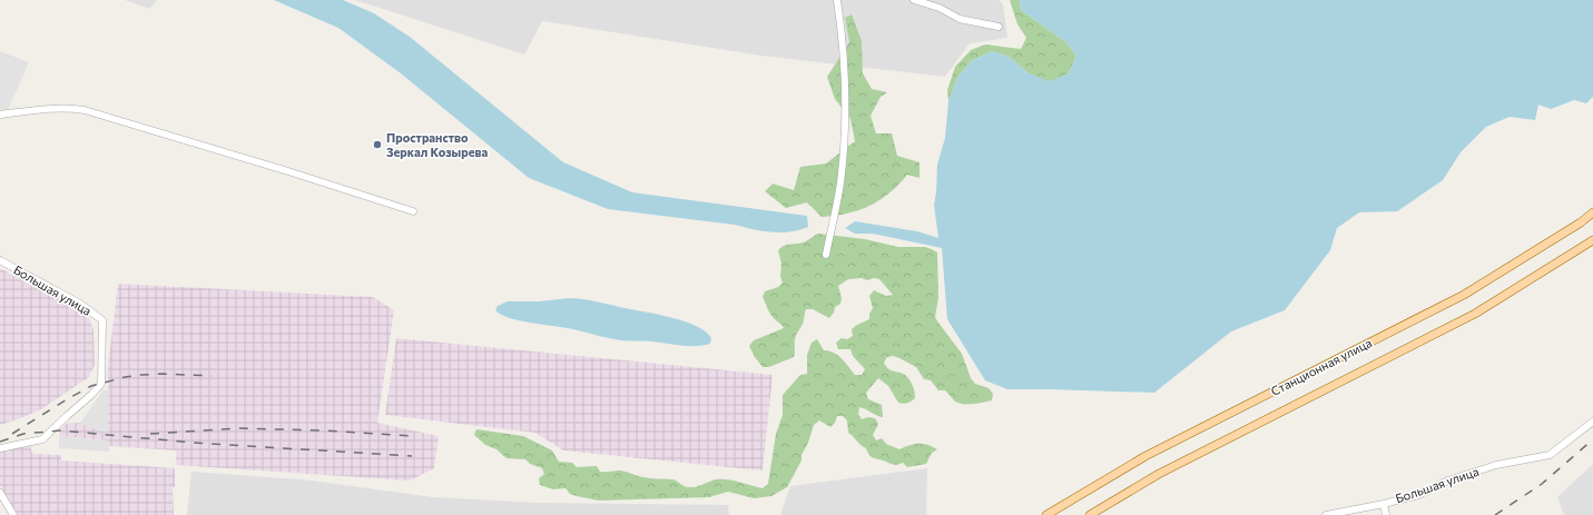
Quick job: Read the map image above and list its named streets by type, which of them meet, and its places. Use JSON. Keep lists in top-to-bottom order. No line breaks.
{"streets":{"main road":["Станционная улица"],"street":["Большая улица"]},"places":["Пространство Зеркал Козырева"]}
